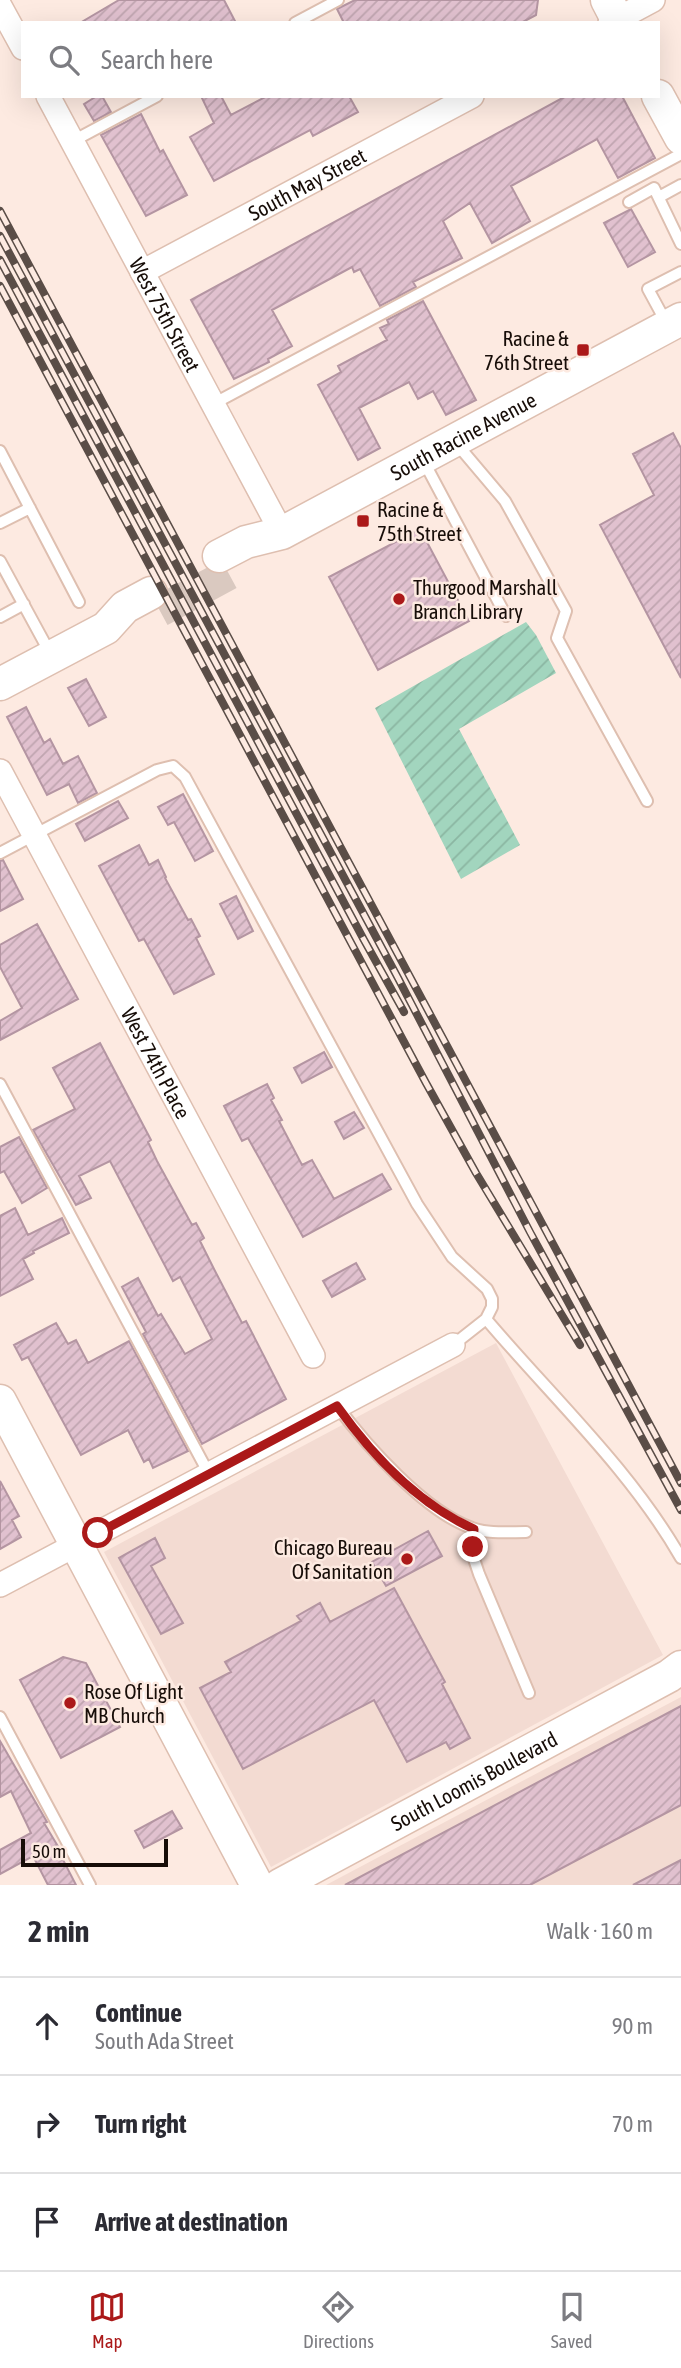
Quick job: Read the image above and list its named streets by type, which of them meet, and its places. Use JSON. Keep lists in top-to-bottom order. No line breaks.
{"streets":{"street":["South May Street","West 75th Street","South Racine Avenue","West 74th Place","South Loomis Boulevard"]},"crossings":[["South May Street","West 75th Street"],["West 75th Street","South Racine Avenue"]],"places":{"transit":["Racine & 76th Street","Racine & 75th Street"],"other":["Thurgood Marshall Branch Library","Chicago Bureau Of Sanitation","Rose Of Light MB Church"]},"scale_bar":"50 m","page":{"search":"Search here","scale":"50 m","heading":["2 min","Walk · 160 m"],"list":[["Continue","South Ada Street","90 m"],["Turn right","70 m"],"Arrive at destination"],"nav":["Map","Directions","Saved"]}}
